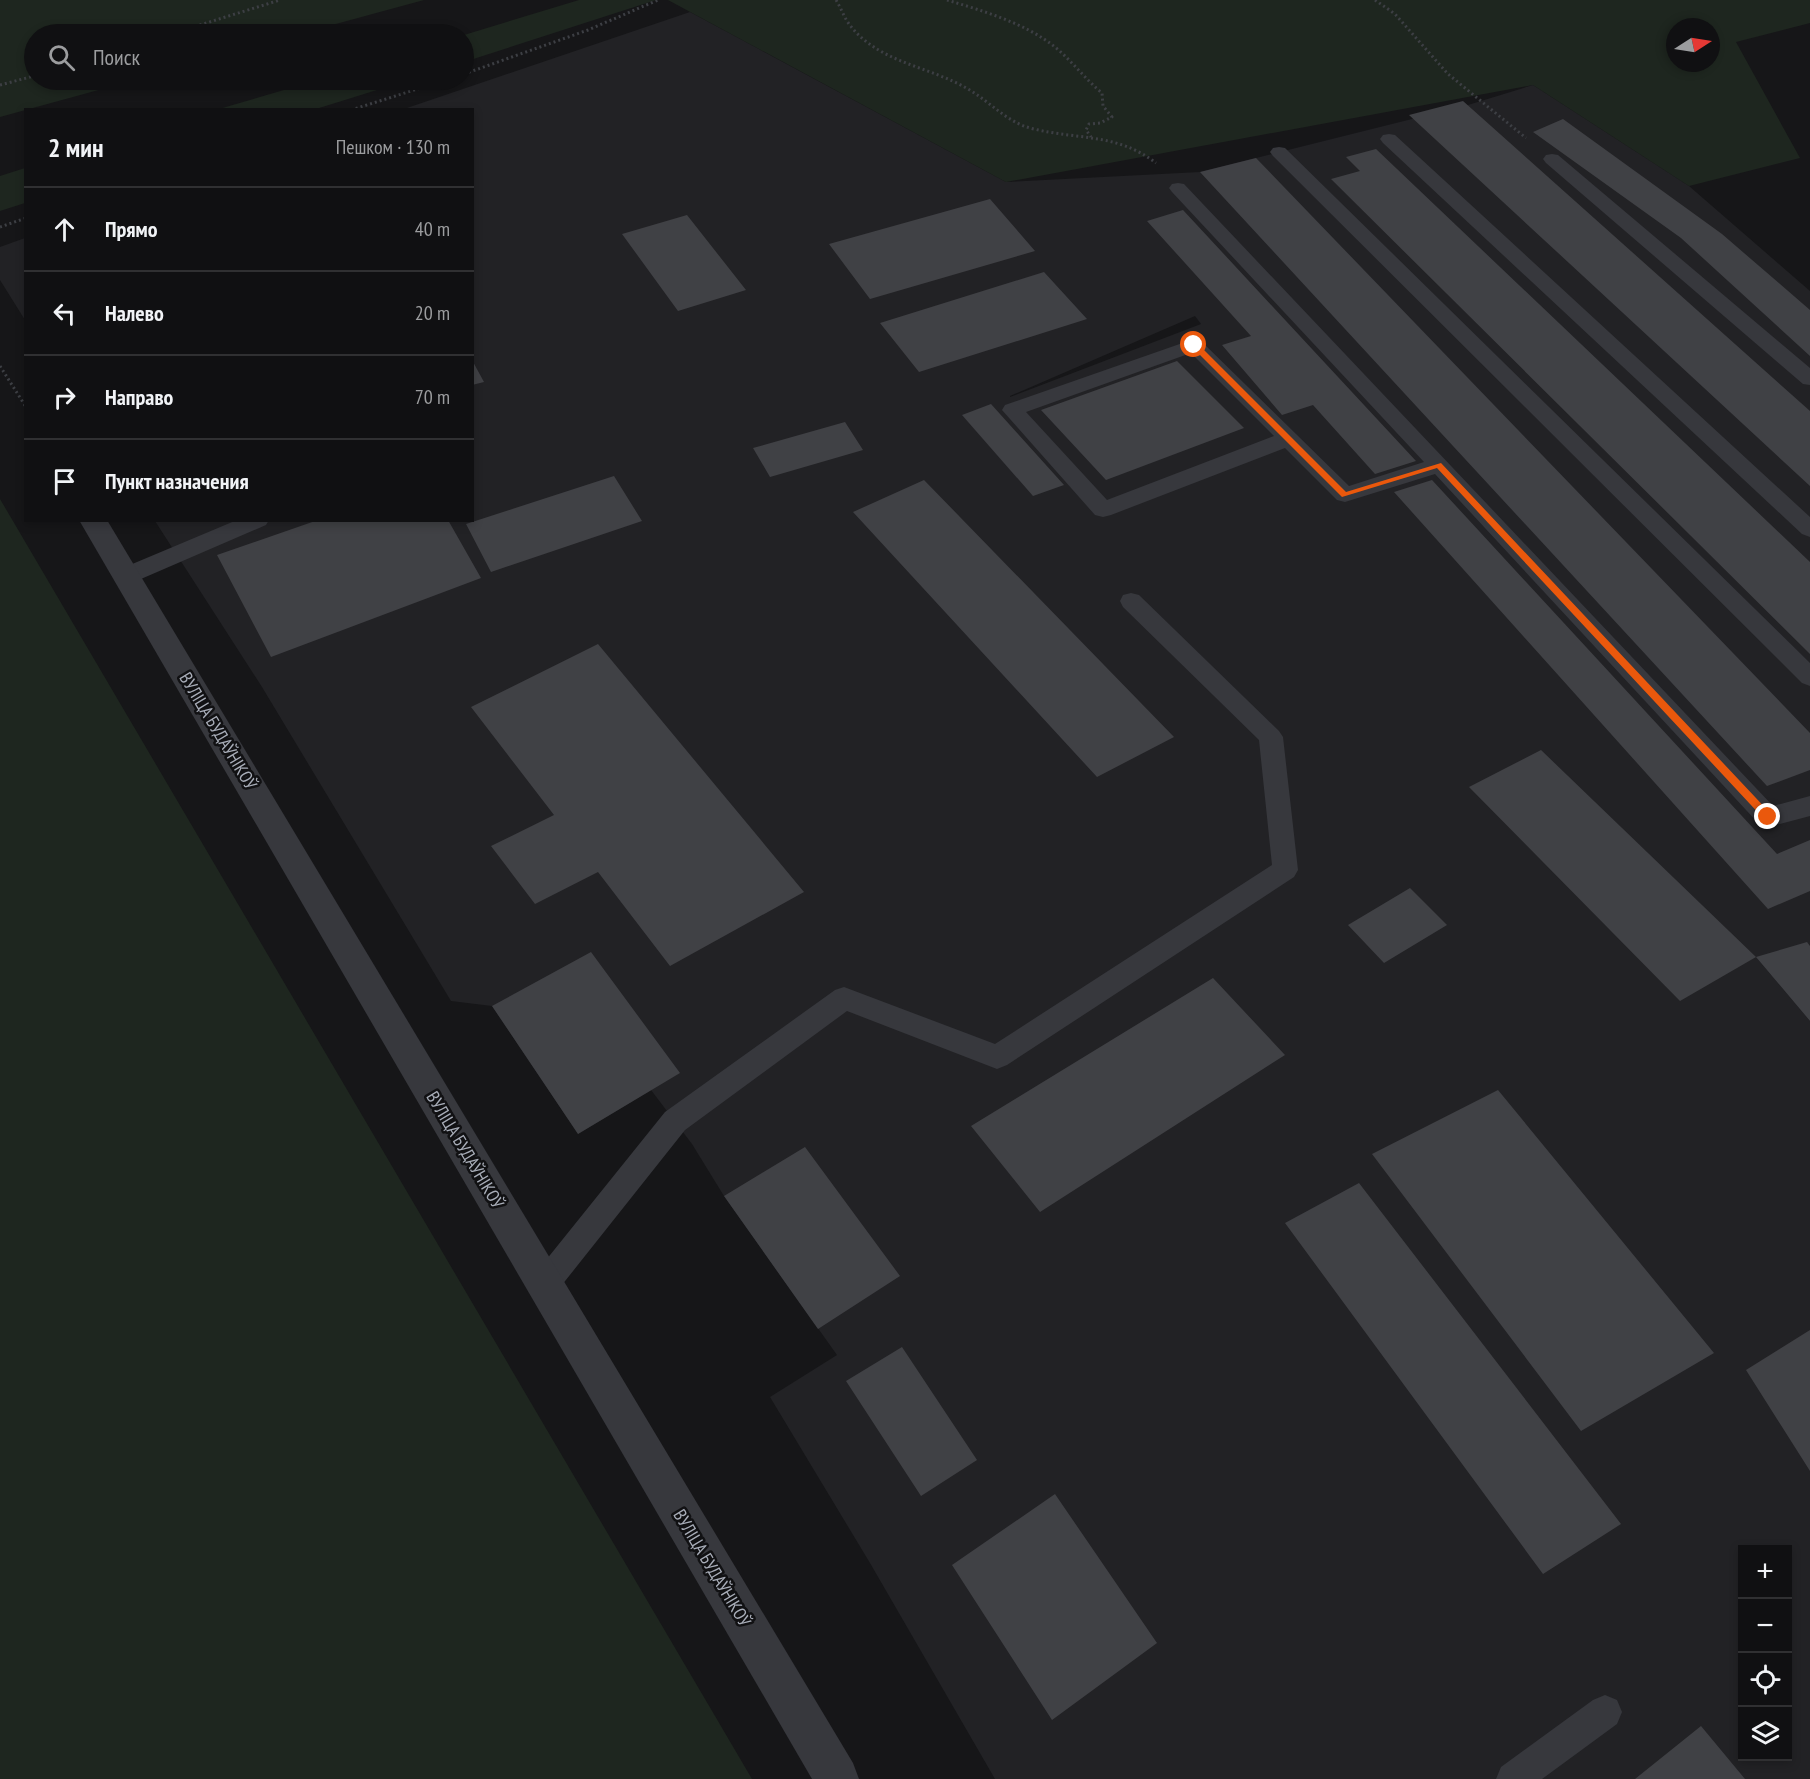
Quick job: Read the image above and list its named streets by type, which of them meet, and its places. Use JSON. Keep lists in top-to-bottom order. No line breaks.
{"streets":{"street":["ВУЛІЦА БУДАЎНІКОЎ"]},"north":"right","page":{"search":"Поиск","heading":["2 мин","Пешком · 130 m"],"list":[["Прямо","40 m"],["Налево","20 m"],["Направо","70 m"],"Пункт назначения"],"map_buttons":["+","−"]}}
